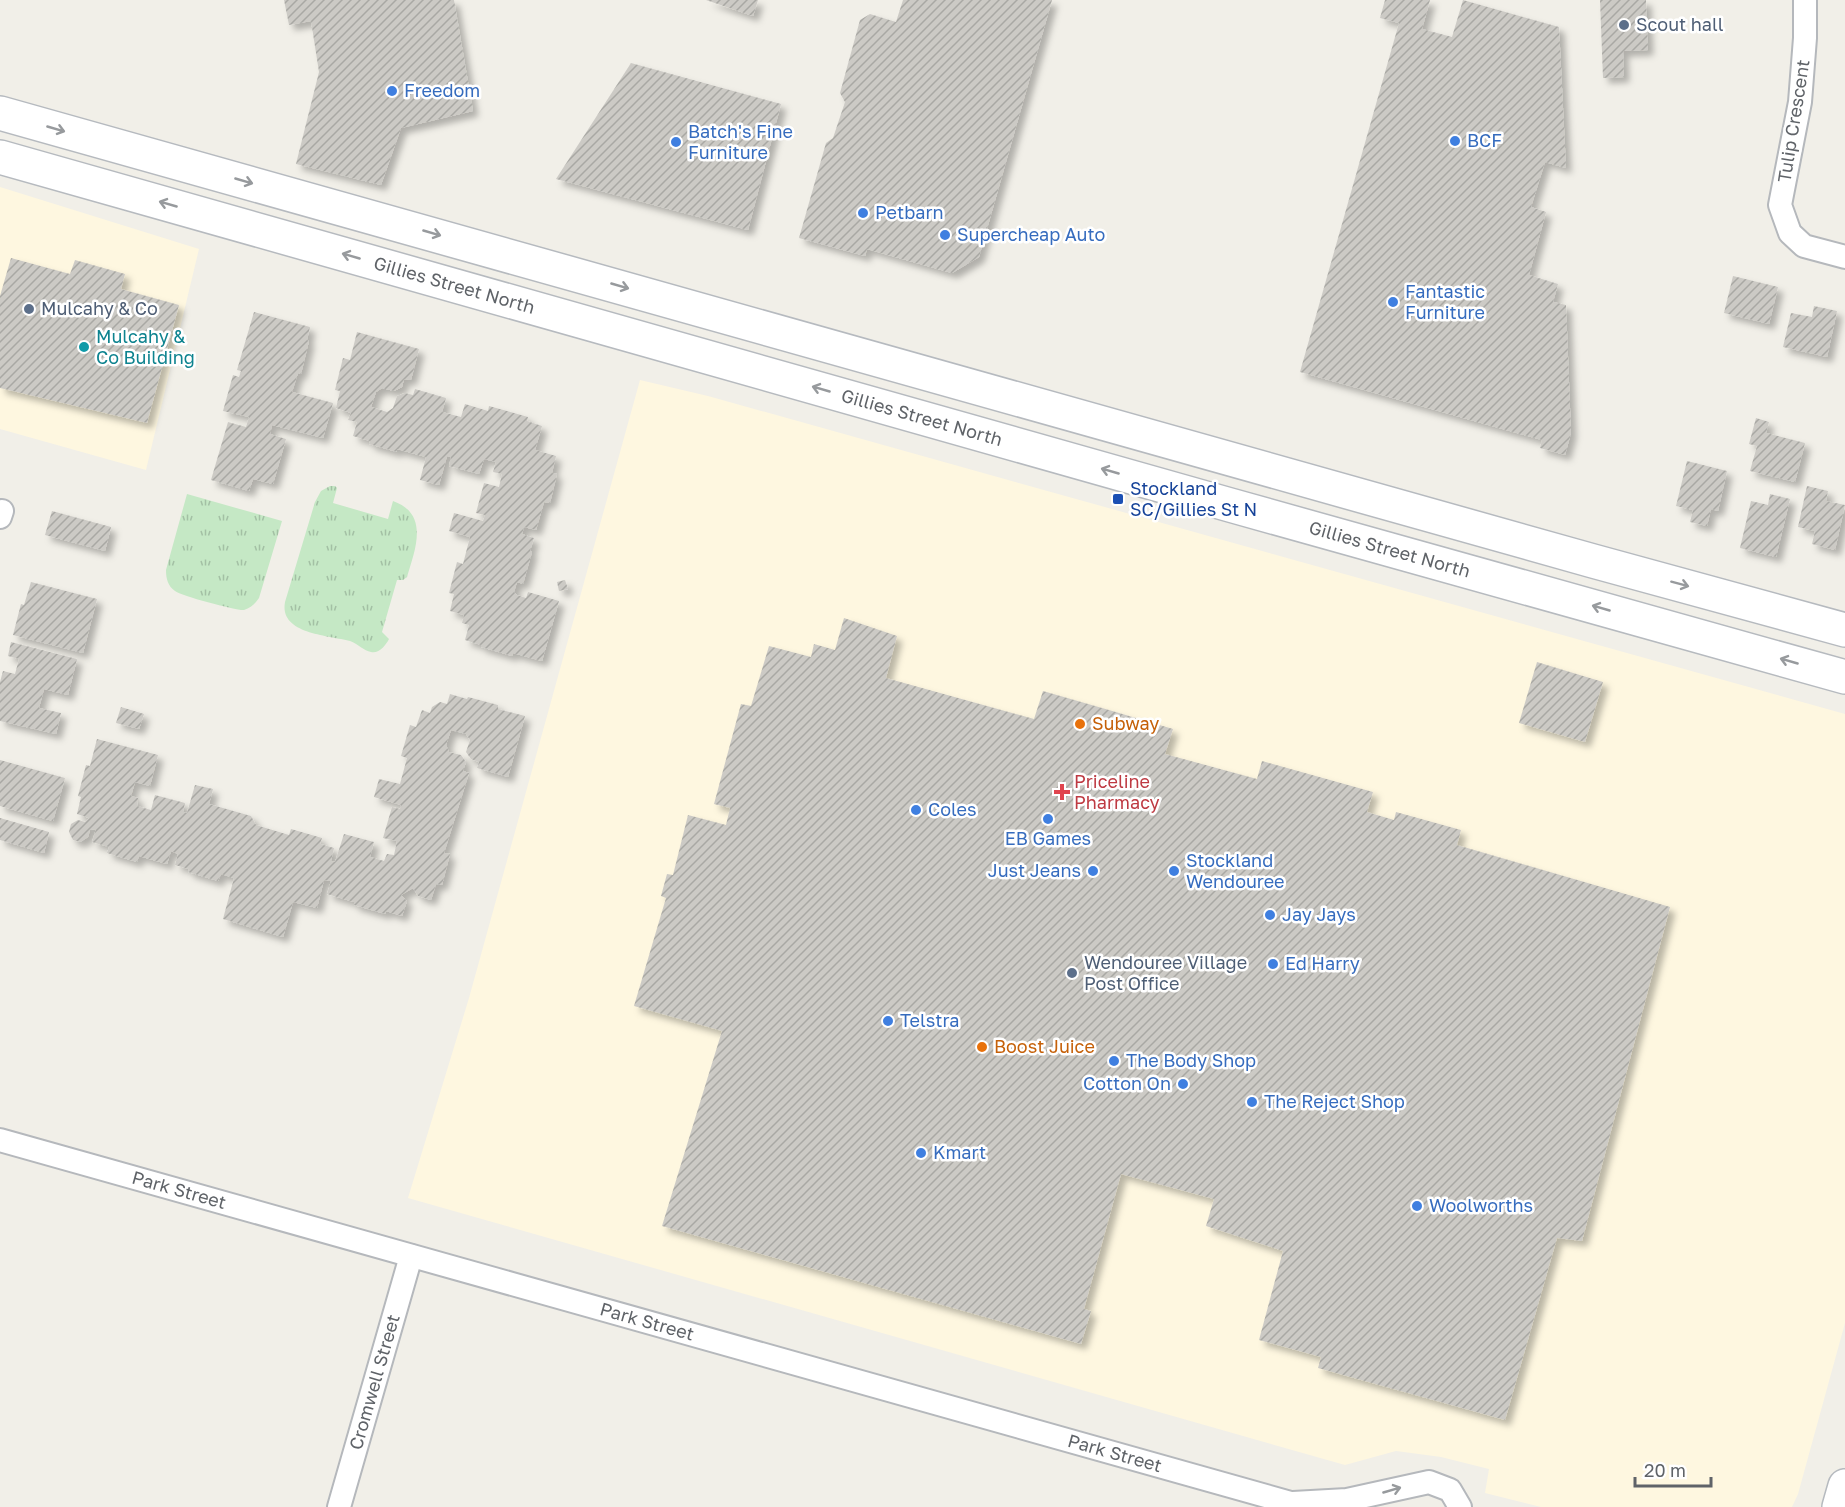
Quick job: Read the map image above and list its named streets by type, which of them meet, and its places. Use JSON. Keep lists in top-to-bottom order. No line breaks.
{"streets":{"main road":["Gillies Street North"],"street":["Tulip Crescent","Park Street","Cromwell Street"]},"crossings":[["Park Street","Cromwell Street"]],"places":{"other":["Scout hall","Freedom","BCF","Batch's Fine Furniture","Petbarn","Supercheap Auto","Fantastic Furniture","Mulcahy & Co","Mulcahy & Co Building","Subway","Coles","EB Games","Just Jeans","Stockland Wendouree","Jay Jays","Ed Harry","Wendouree Village Post Office","Telstra","Boost Juice","The Body Shop","Cotton On","The Reject Shop","Kmart","Woolworths"],"transit":["Stockland SC/Gillies St N"],"health":["Priceline Pharmacy"]},"scale_bar":"20 m"}
